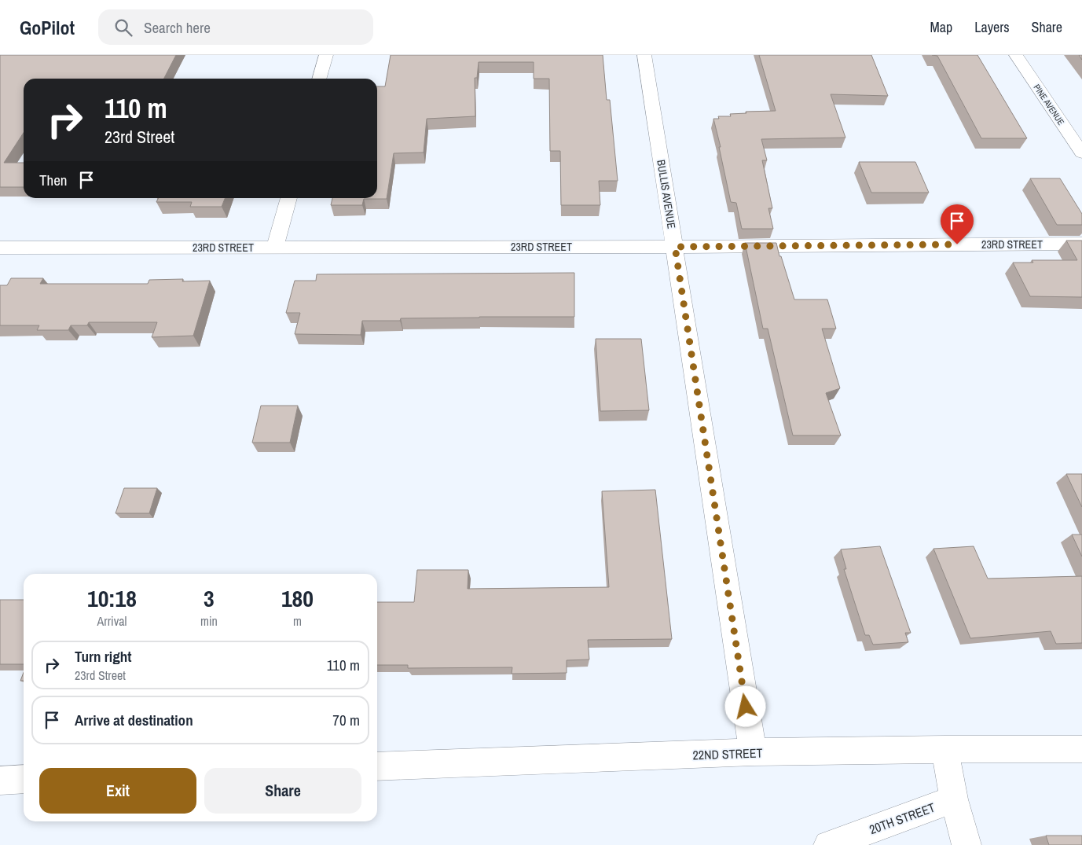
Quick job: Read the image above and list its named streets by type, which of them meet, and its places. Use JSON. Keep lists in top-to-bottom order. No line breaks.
{"streets":{"street":["PINE AVENUE","BULLIS AVENUE","23RD STREET","22ND STREET","20TH STREET"]},"crossings":[["BULLIS AVENUE","23RD STREET"],["BULLIS AVENUE","22ND STREET"]],"page":{"header":"GoPilot","search":"Search here","nav":["Map","Layers","Share"],"turn":["110 m","23rd Street"],"then":"Then","eta":["10:18","Arrival","3","min","180","m"],"list":[{"name":"Turn right","note":"23rd Street","value":"110 m"},{"name":"Arrive at destination","value":"70 m"}],"buttons":["Exit","Share"]}}
